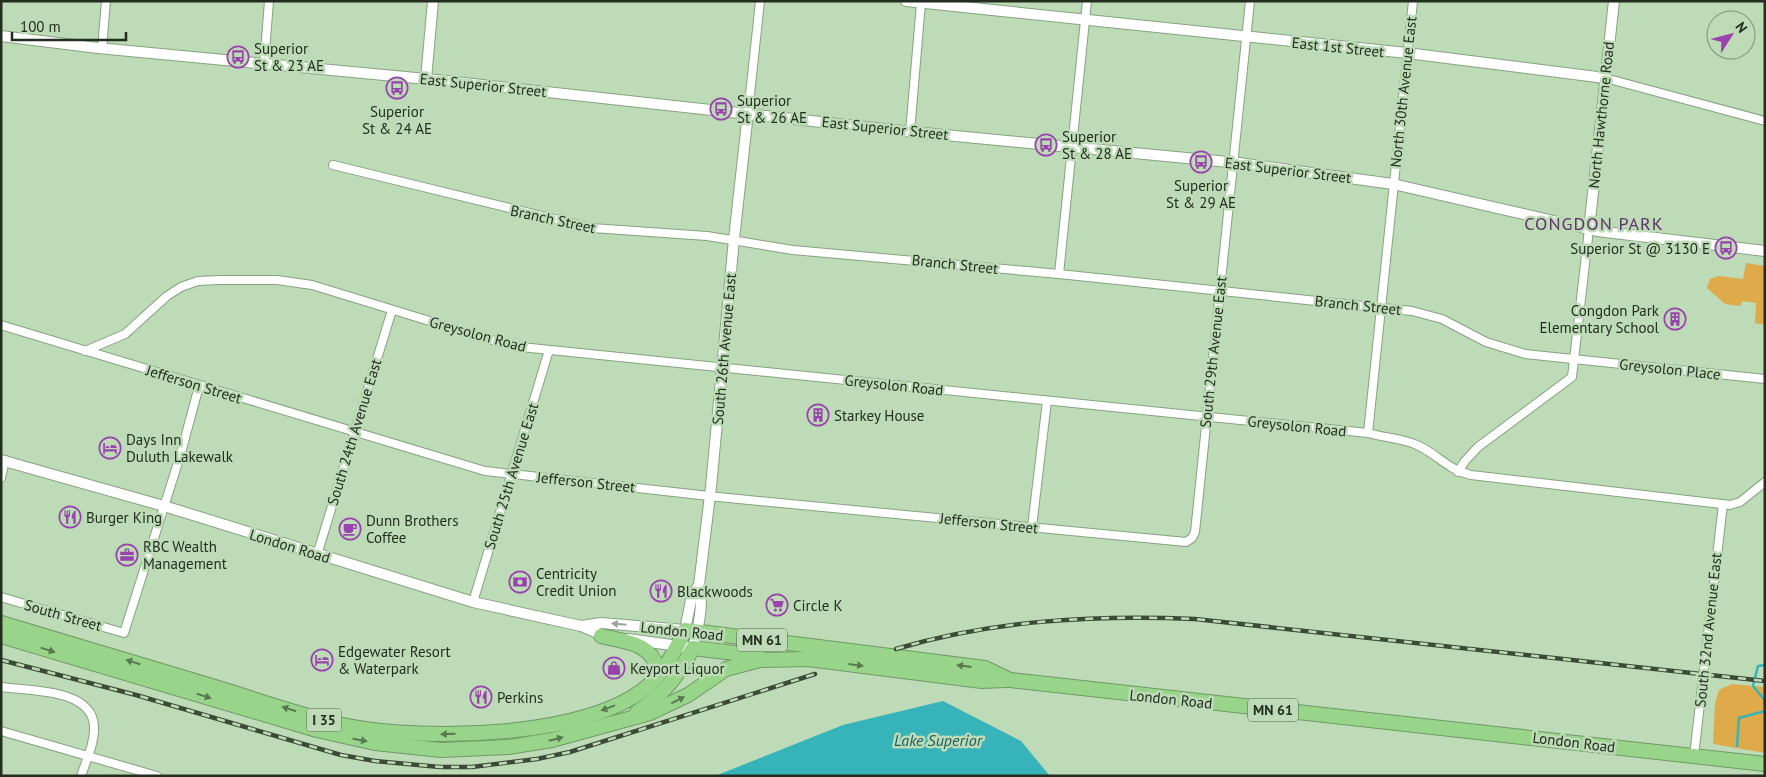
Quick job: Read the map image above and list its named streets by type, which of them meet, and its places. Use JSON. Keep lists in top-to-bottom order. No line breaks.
{"streets":{"highway":["London Road","MN 61","I 35"],"street":["East 1st Street","East Superior Street","North 30th Avenue East","North Hawthorne Road","Branch Street","Greysolon Road","South 26th Avenue East","South 29th Avenue East","Greysolon Place","Jefferson Street","South 24th Avenue East","South 25th Avenue East","South Street","South 32nd Avenue East"]},"crossings":[["East 1st Street","North 30th Avenue East"],["East 1st Street","North Hawthorne Road"],["East 1st Street","South 29th Avenue East"],["East Superior Street","North 30th Avenue East"],["East Superior Street","North Hawthorne Road"],["East Superior Street","South 26th Avenue East"],["East Superior Street","South 29th Avenue East"],["North 30th Avenue East","Branch Street"],["North 30th Avenue East","Greysolon Road"],["Branch Street","South 26th Avenue East"],["Branch Street","South 29th Avenue East"],["Branch Street","Greysolon Place"],["Greysolon Road","South 26th Avenue East"],["Greysolon Road","South 29th Avenue East"],["Greysolon Road","Jefferson Street"],["Greysolon Road","South 24th Avenue East"],["Greysolon Road","South 25th Avenue East"],["Greysolon Road","South 32nd Avenue East"],["South 26th Avenue East","Jefferson Street"],["South 26th Avenue East","London Road"],["South 26th Avenue East","I 35"],["South 29th Avenue East","Jefferson Street"],["Jefferson Street","South 24th Avenue East"],["Jefferson Street","South 25th Avenue East"],["South 24th Avenue East","London Road"],["South 25th Avenue East","London Road"],["London Road","South Street"],["London Road","South 32nd Avenue East"],["London Road","MN 61"],["London Road","I 35"]],"districts":["CONGDON PARK"],"water":["Lake Superior"],"places":{"bus stop":["Superior St & 23 AE","Superior St & 24 AE","Superior St & 26 AE","Superior St & 28 AE","Superior St & 29 AE","Superior St @ 3130 E"],"building":["Congdon Park Elementary School","Starkey House"],"hotel":["Days Inn Duluth Lakewalk","Edgewater Resort & Waterpark"],"restaurant":["Burger King","Blackwoods","Perkins"],"cafe":["Dunn Brothers Coffee"],"office":["RBC Wealth Management"],"bank":["Centricity Credit Union"],"supermarket":["Circle K"],"shop":["Keyport Liquor"]},"scale_bar":"100 m","north":"top right"}
